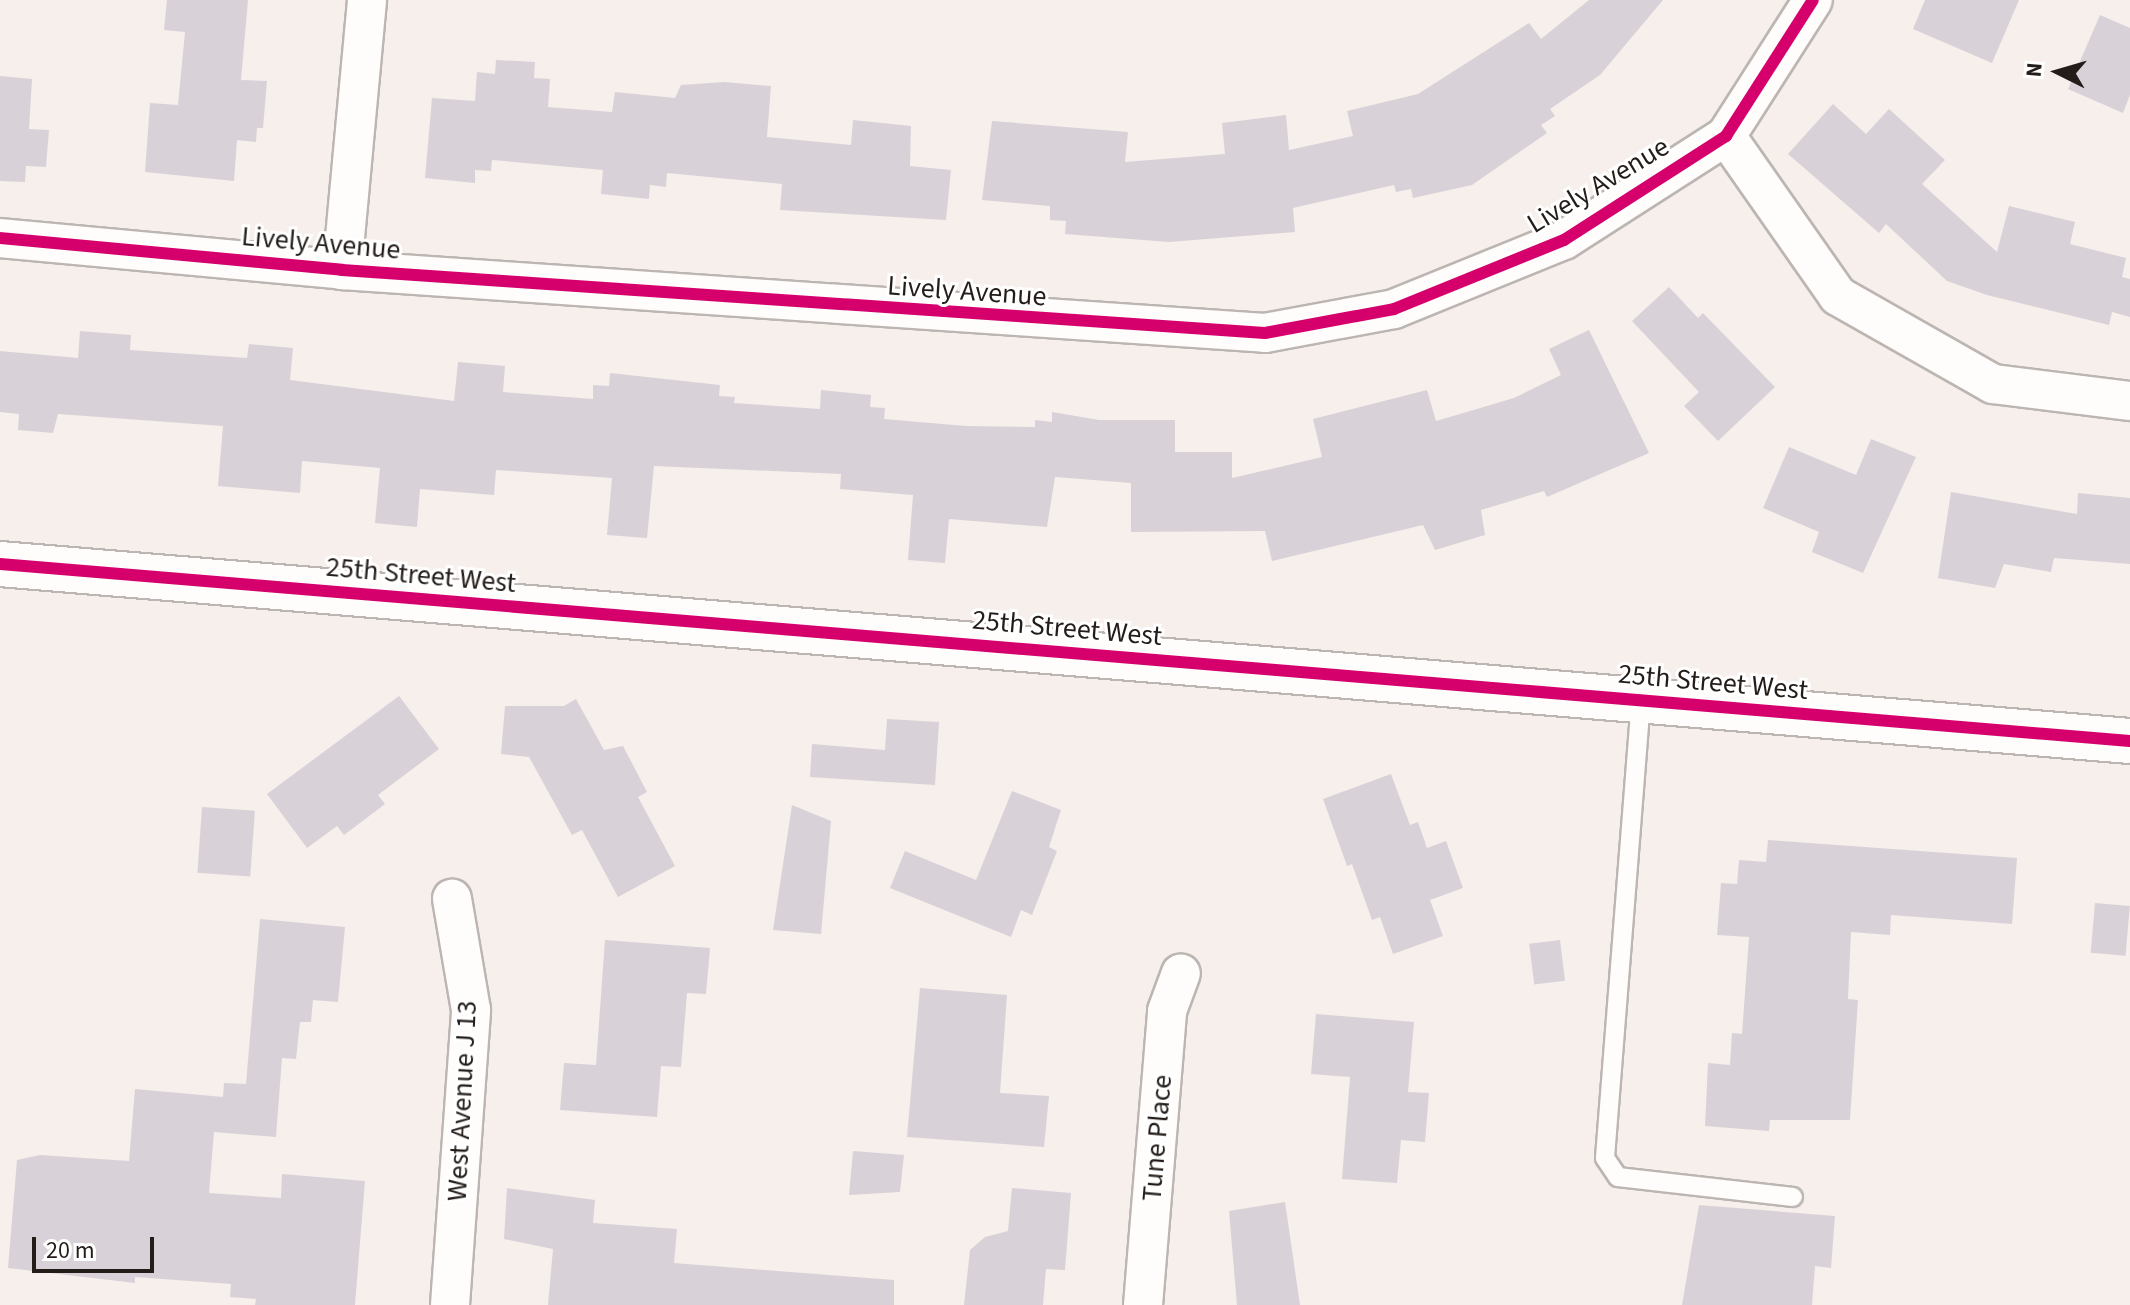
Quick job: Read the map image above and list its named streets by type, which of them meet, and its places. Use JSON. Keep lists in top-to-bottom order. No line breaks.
{"streets":{"street":["Lively Avenue","25th Street West","West Avenue J 13","Tune Place"]},"scale_bar":"20 m","north":"left"}
